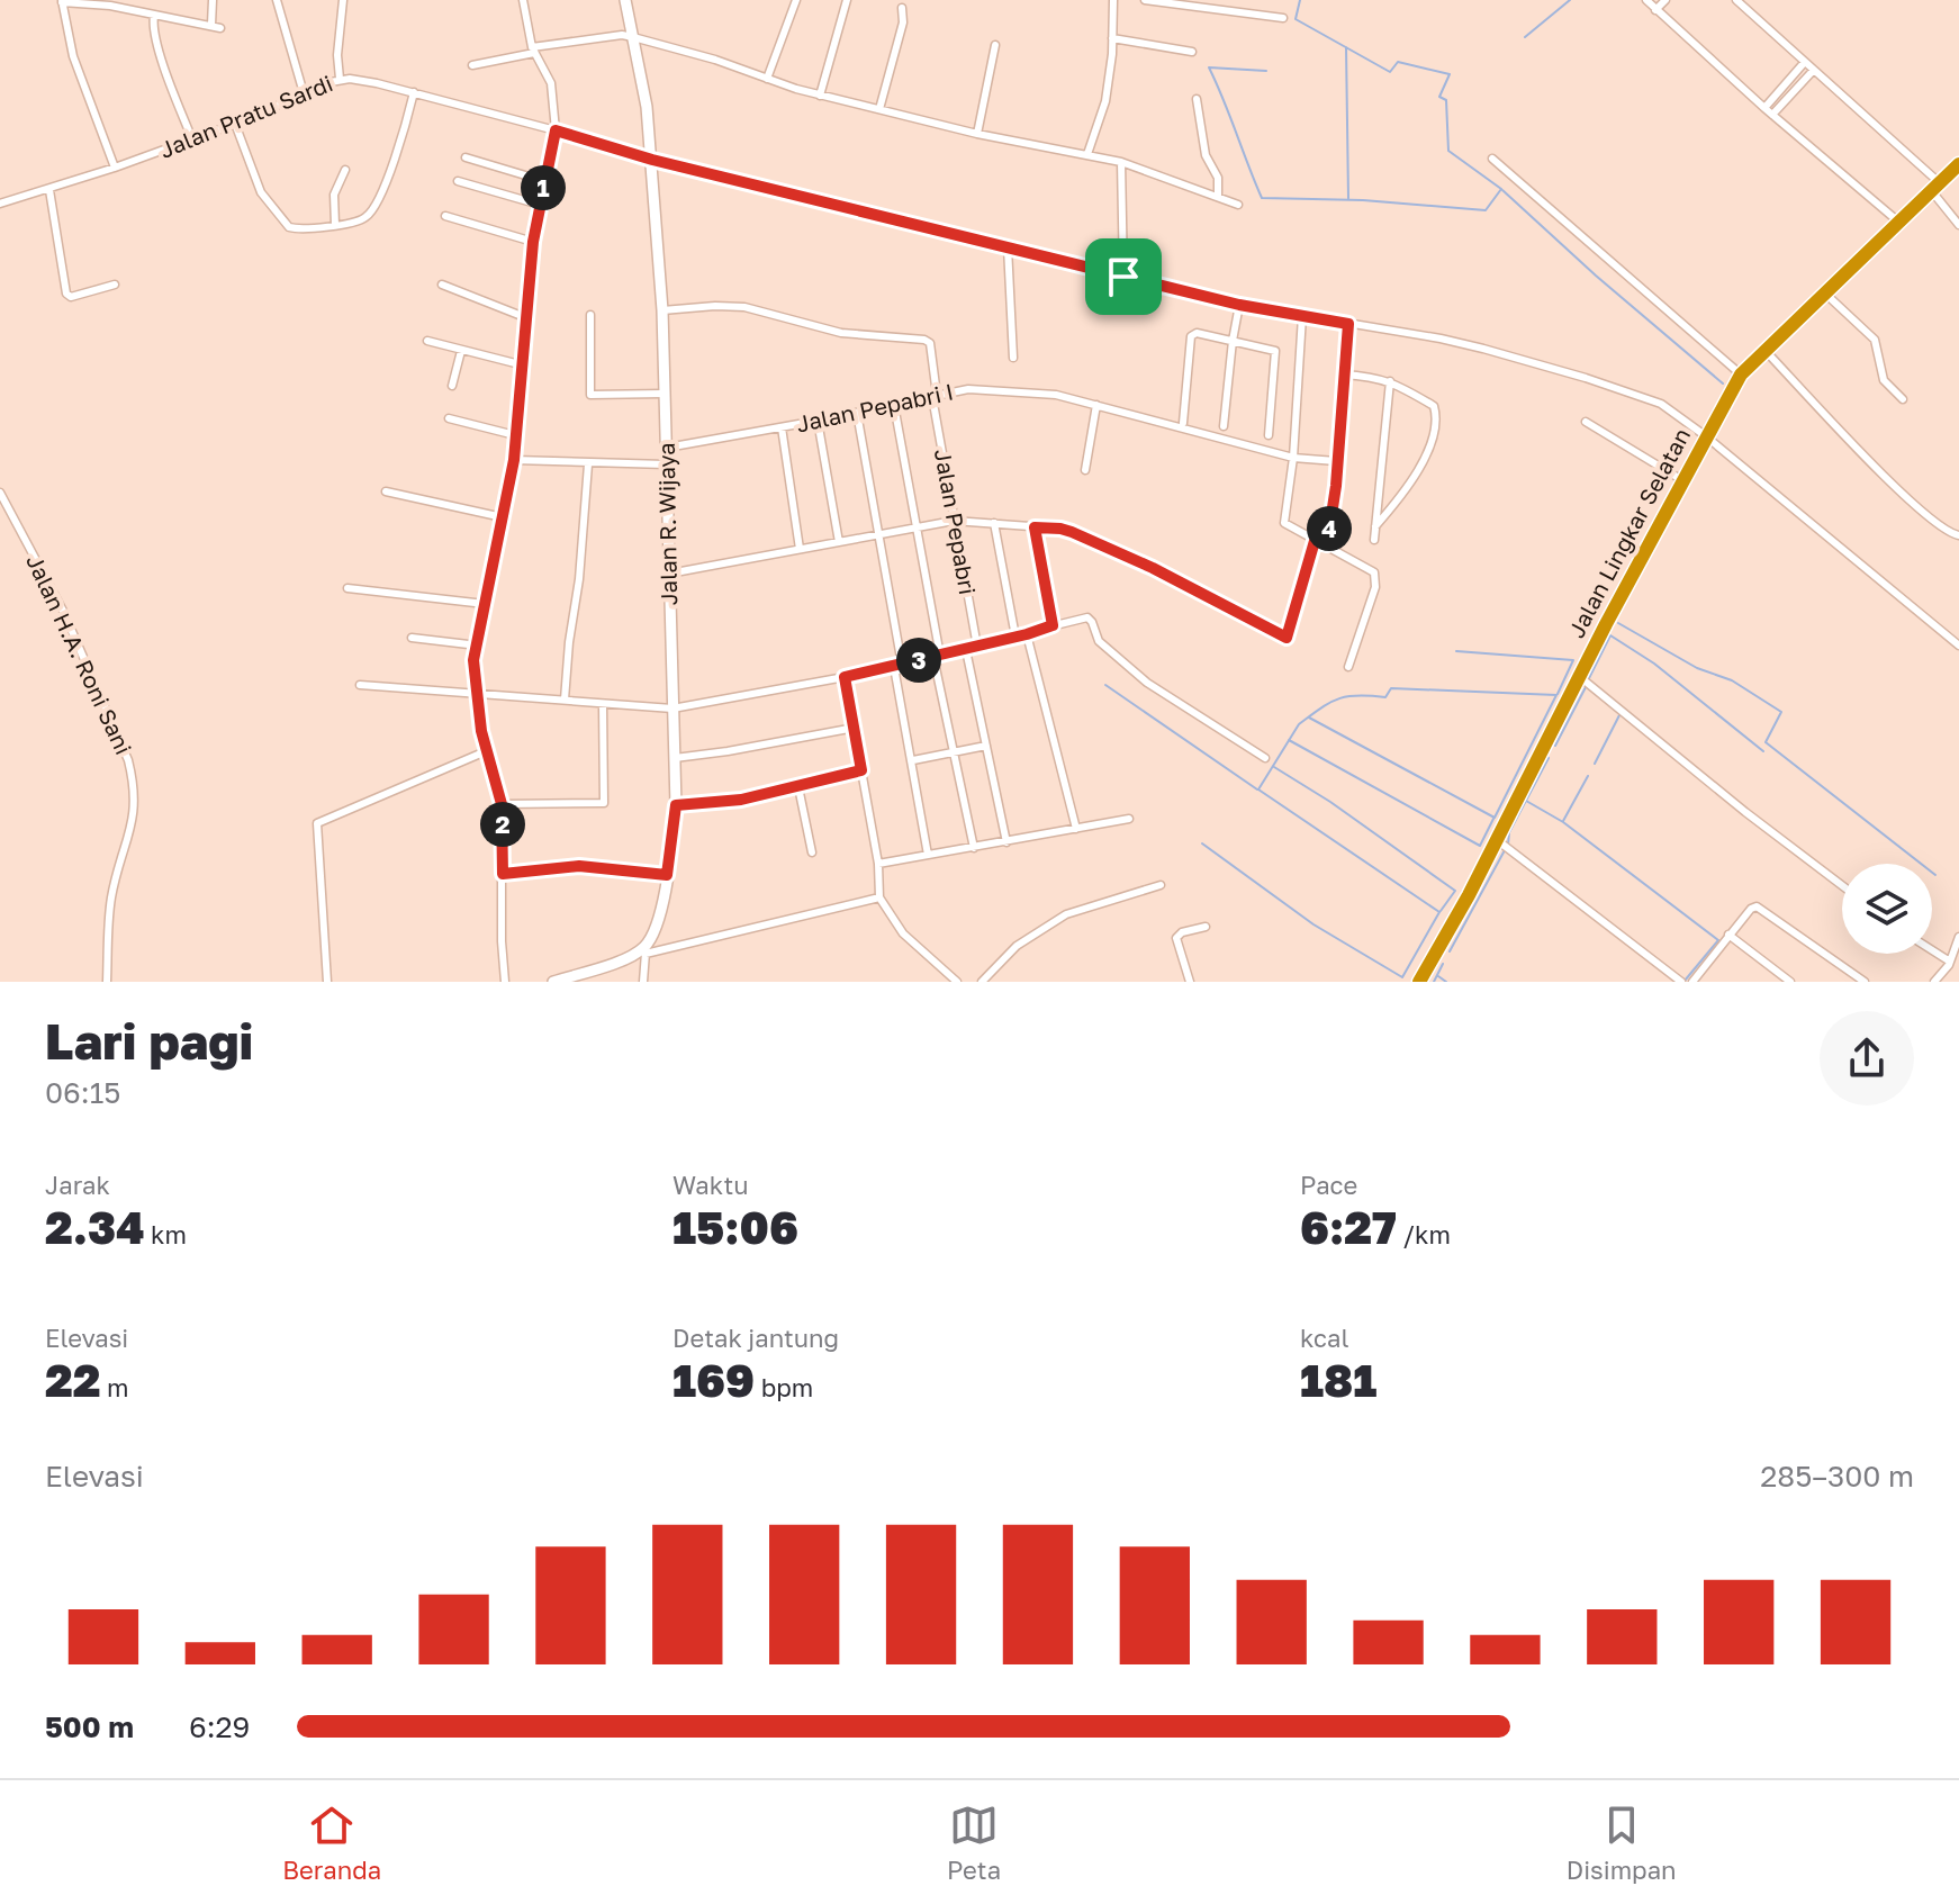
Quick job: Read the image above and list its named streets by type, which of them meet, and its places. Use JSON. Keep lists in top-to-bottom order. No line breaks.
{"streets":{"highway":["Jalan Lingkar Selatan"],"street":["Jalan Pratu Sardi","Jalan Pepabri I","Jalan Pepabri","Jalan R. Wijaya","Jalan H.A. Roni Sani"]},"crossings":[["Jalan Pratu Sardi","Jalan R. Wijaya"],["Jalan Pratu Sardi","Jalan Lingkar Selatan"],["Jalan Pepabri I","Jalan Pepabri"],["Jalan Pepabri I","Jalan R. Wijaya"],["Jalan Pepabri","Jalan R. Wijaya"]],"page":{"pins":["1","4","3","2"],"heading":["Lari pagi","06:15"],"stats":[["Jarak","2.34 km"],["Waktu","15:06"],["Pace","6:27 /km"],["Elevasi","22 m"],["Detak jantung","169 bpm"],["kcal","181"]],"chart":["Elevasi","285–300 m"],"list":[{"name":"500 m","note":"6:29"}],"tabs":["Beranda","Peta","Disimpan"]}}
